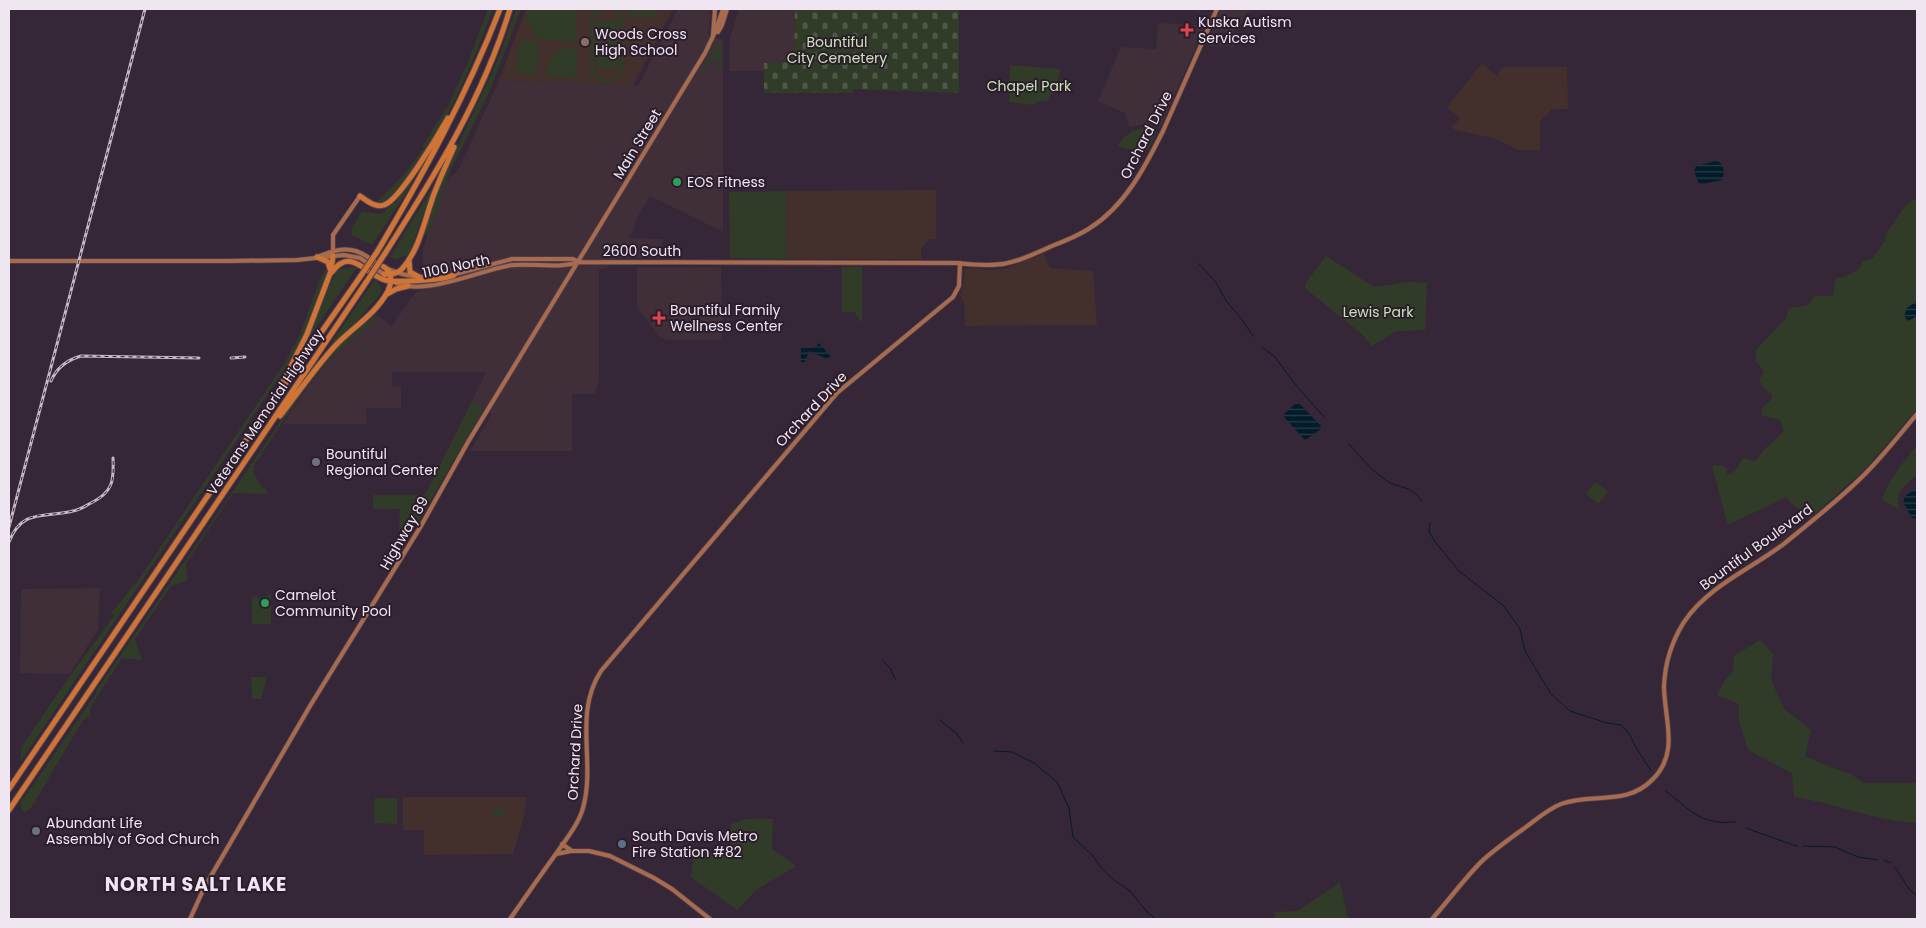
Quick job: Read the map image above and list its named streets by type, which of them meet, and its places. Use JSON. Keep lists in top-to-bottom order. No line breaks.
{"streets":{"highway":["Veterans Memorial Highway"],"main road":["Orchard Drive","Main Street","2600 South","1100 North","Highway 89","Bountiful Boulevard"]},"crossings":[["Orchard Drive","2600 South"],["Main Street","2600 South"],["Main Street","1100 North"],["Main Street","Highway 89"],["2600 South","1100 North"],["2600 South","Highway 89"],["1100 North","Highway 89"]],"districts":["NORTH SALT LAKE"],"parks":["Bountiful City Cemetery","Chapel Park","Lewis Park"],"places":{"health":["Kuska Autism Services","Bountiful Family Wellness Center"],"other":["Woods Cross High School","EOS Fitness","Bountiful Regional Center","Camelot Community Pool","Abundant Life Assembly of God Church","South Davis Metro Fire Station #82"]}}
